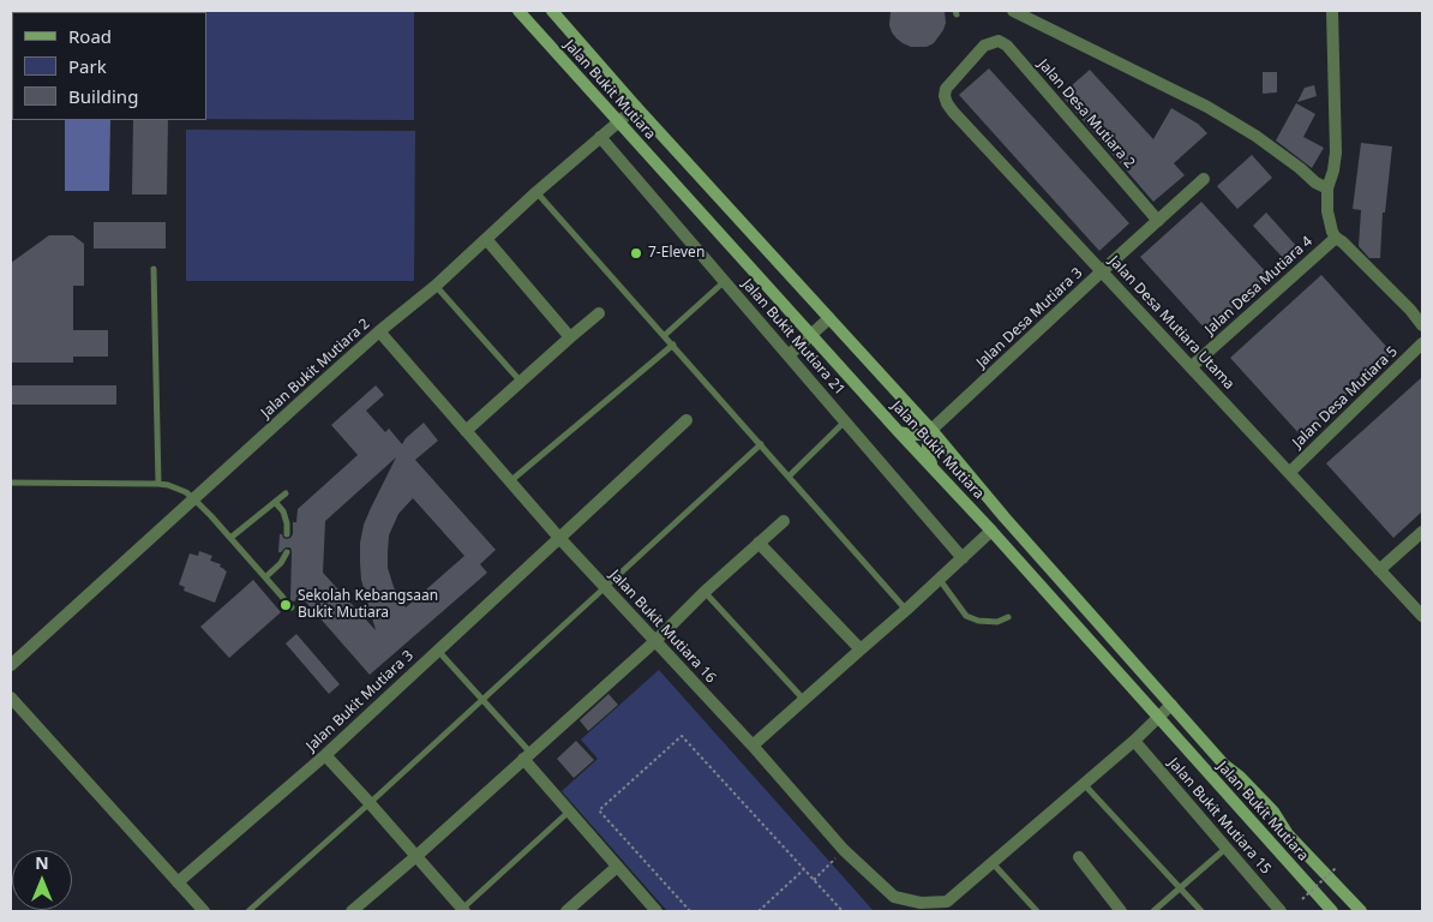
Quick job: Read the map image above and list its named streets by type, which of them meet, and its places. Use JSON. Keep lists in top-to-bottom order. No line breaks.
{"streets":{"street":["Jalan Bukit Mutiara","Jalan Desa Mutiara 2","Jalan Desa Mutiara 4","Jalan Desa Mutiara 3","Jalan Desa Mutiara Utama","Jalan Bukit Mutiara 21","Jalan Bukit Mutiara 2","Jalan Desa Mutiara 5","Jalan Bukit Mutiara 16","Jalan Bukit Mutiara 3","Jalan Bukit Mutiara 15"]},"crossings":[["Jalan Bukit Mutiara","Jalan Desa Mutiara 3"],["Jalan Bukit Mutiara","Jalan Bukit Mutiara 2"],["Jalan Desa Mutiara 2","Jalan Desa Mutiara 3"],["Jalan Desa Mutiara 2","Jalan Desa Mutiara Utama"],["Jalan Desa Mutiara 4","Jalan Desa Mutiara Utama"],["Jalan Desa Mutiara 3","Jalan Desa Mutiara Utama"],["Jalan Desa Mutiara Utama","Jalan Desa Mutiara 5"],["Jalan Bukit Mutiara 21","Jalan Bukit Mutiara 2"],["Jalan Bukit Mutiara 2","Jalan Bukit Mutiara 16"],["Jalan Bukit Mutiara 16","Jalan Bukit Mutiara 3"]],"places":["7-Eleven","Sekolah Kebangsaan Bukit Mutiara"],"legend":["Road","Park","Building"],"north":"top"}
